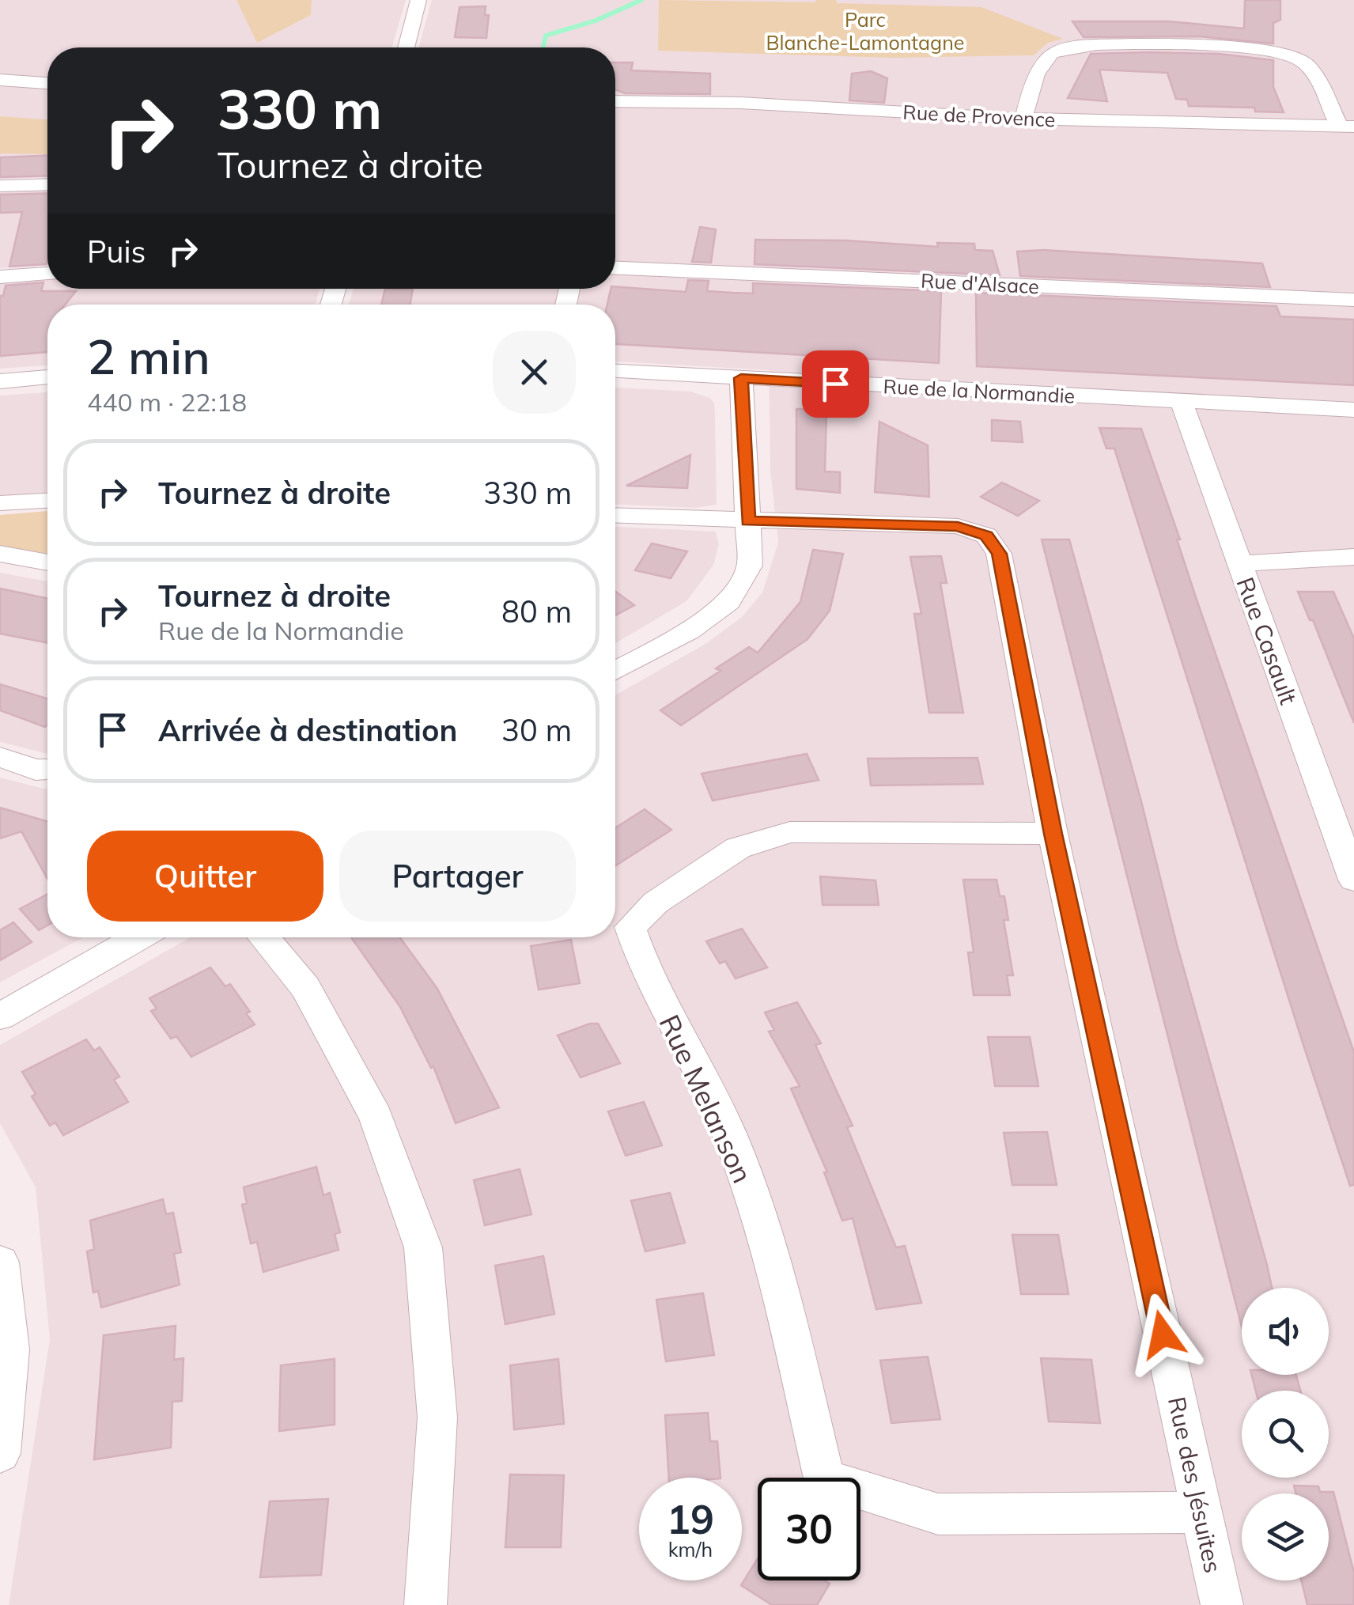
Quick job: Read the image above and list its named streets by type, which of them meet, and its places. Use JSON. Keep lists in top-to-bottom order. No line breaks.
{"streets":{"street":["Rue de Provence","Rue d'Alsace","Rue de la Normandie","Rue Casault","Rue Melanson","Rue des Jésuites"]},"crossings":[["Rue de la Normandie","Rue Casault"],["Rue Melanson","Rue des Jésuites"]],"parks":["Parc Blanche-Lamontagne"],"page":{"turn":["330 m","Tournez à droite"],"then":"Puis","heading":["2 min","440 m · 22:18"],"list":[{"name":"Tournez à droite","value":"330 m"},{"name":"Tournez à droite","note":"Rue de la Normandie","value":"80 m"},{"name":"Arrivée à destination","value":"30 m"}],"buttons":["Quitter","Partager"],"speed":"19 km/h","limit":"30"}}
